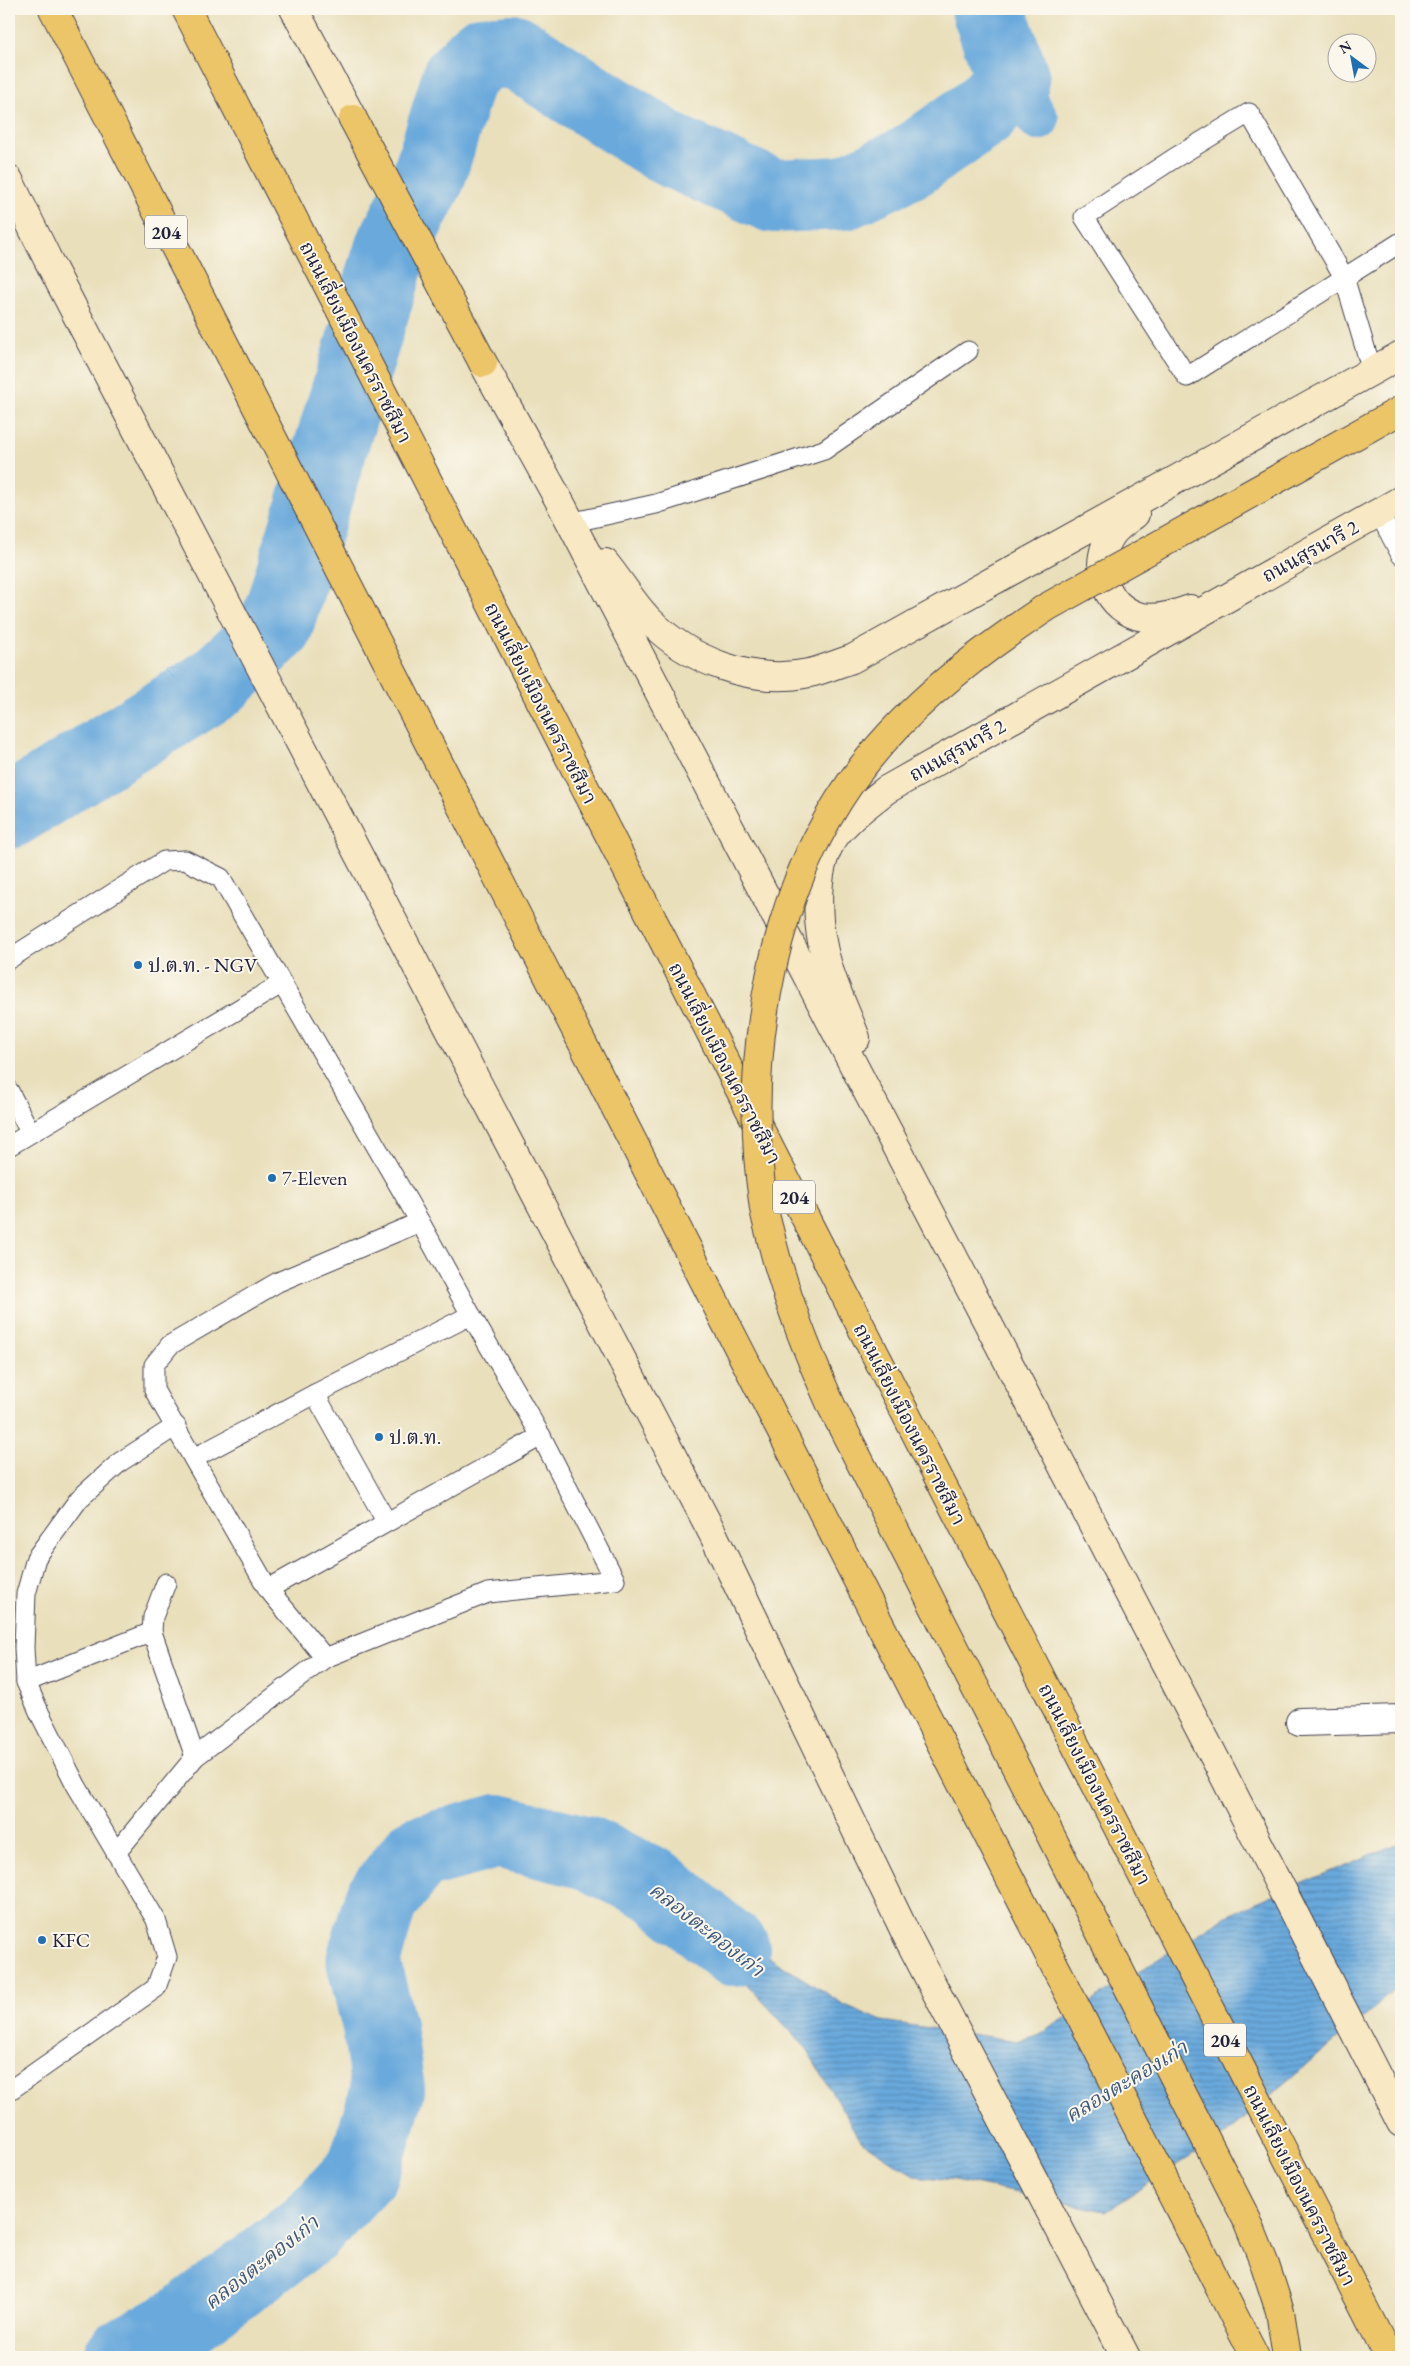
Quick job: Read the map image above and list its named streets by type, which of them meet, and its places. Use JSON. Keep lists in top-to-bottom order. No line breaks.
{"streets":{"highway":["204","ถนนเลี่ยงเมืองนครราชสีมา"],"main road":["ถนนสุรนารี 2"]},"water":["คลองตะคองเก่า"],"places":["ป.ต.ท. - NGV","7-Eleven","ป.ต.ท.","KFC"],"north":"top left"}
